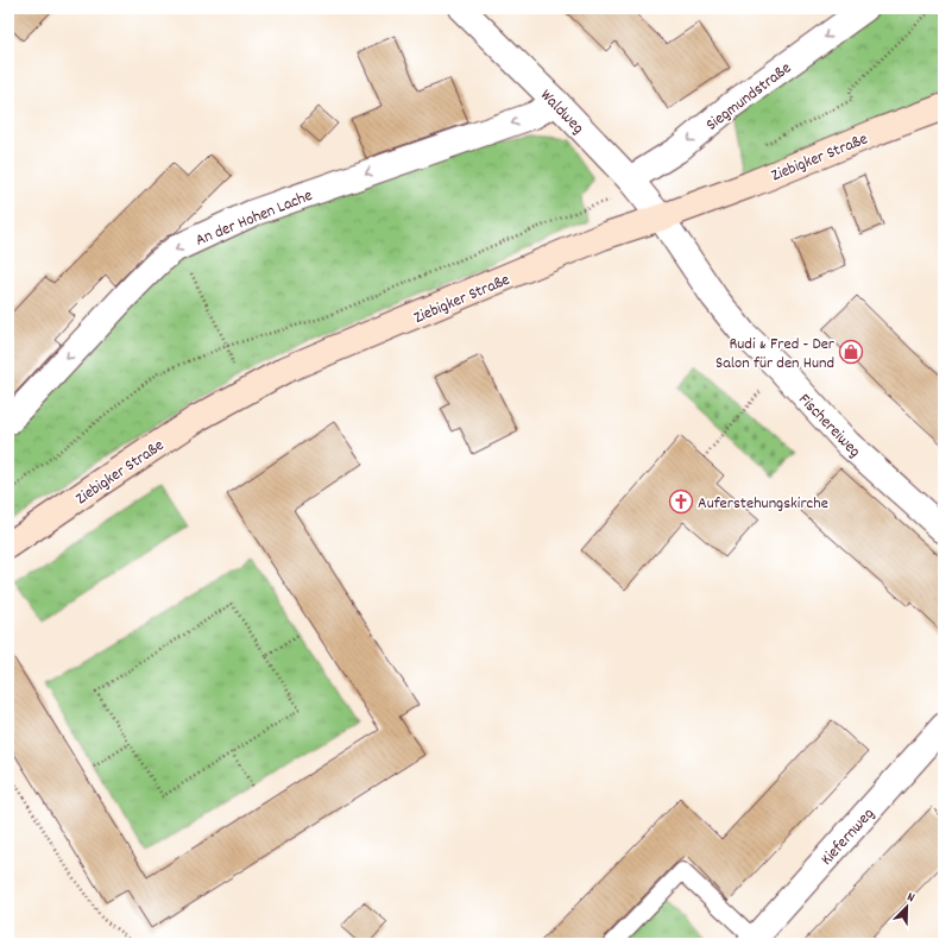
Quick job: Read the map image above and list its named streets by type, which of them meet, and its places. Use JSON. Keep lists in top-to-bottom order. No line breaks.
{"streets":{"main road":["Ziebigker Straße"],"street":["Siegmundstraße","Waldweg","An der Hohen Lache","Fischereiweg","Kiefernweg"]},"crossings":[["Siegmundstraße","Waldweg"],["Waldweg","Ziebigker Straße"],["Waldweg","An der Hohen Lache"],["Waldweg","Fischereiweg"],["Ziebigker Straße","Fischereiweg"]],"one_way":["Siegmundstraße","An der Hohen Lache"],"places":{"shop":["Rudi & Fred - Der Salon für den Hund"],"church":["Auferstehungskirche"]},"north":"top right"}
